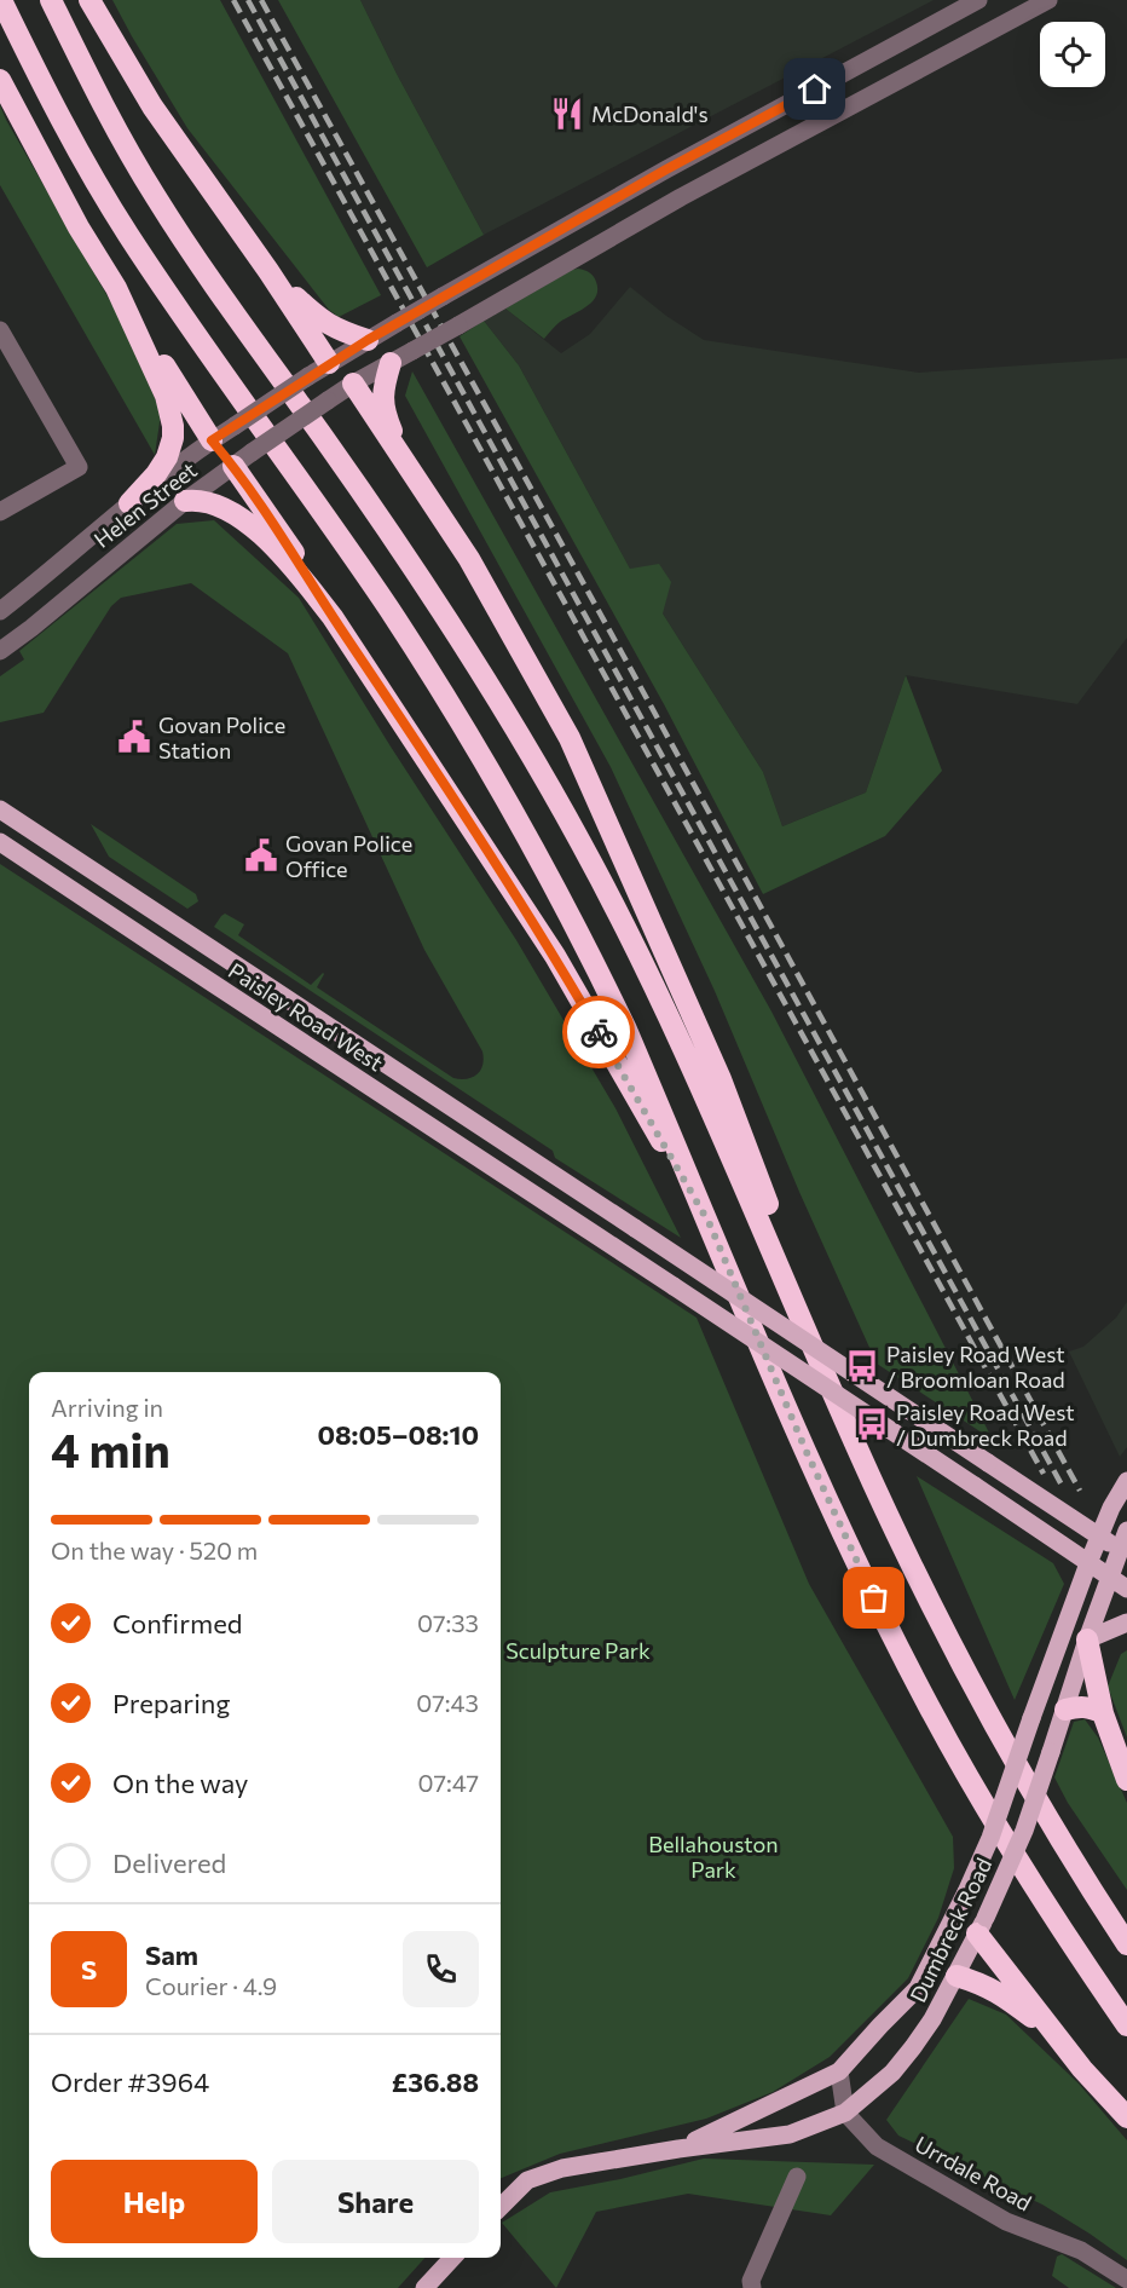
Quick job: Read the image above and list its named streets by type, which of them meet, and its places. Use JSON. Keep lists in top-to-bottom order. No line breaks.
{"streets":{"main road":["Paisley Road West","Dumbreck Road"],"street":["Helen Street","Urrdale Road"]},"crossings":[["Paisley Road West","Dumbreck Road"],["Dumbreck Road","Urrdale Road"]],"parks":["Sculpture Park","Bellahouston Park"],"places":{"restaurant":["McDonald's"],"public building":["Govan Police Station","Govan Police Office"],"bus stop":["Paisley Road West / Broomloan Road","Paisley Road West / Dumbreck Road"]},"page":{"heading":["4 min","Arriving in","08:05–08:10"],"panel":["Sam","Courier · 4.9","Order #3964","£36.88"],"bar":"On the way · 520 m","list":[["Confirmed","07:33"],["Preparing","07:43"],["On the way","07:47"],"Delivered"],"round":"S","buttons":["Help","Share"]}}
